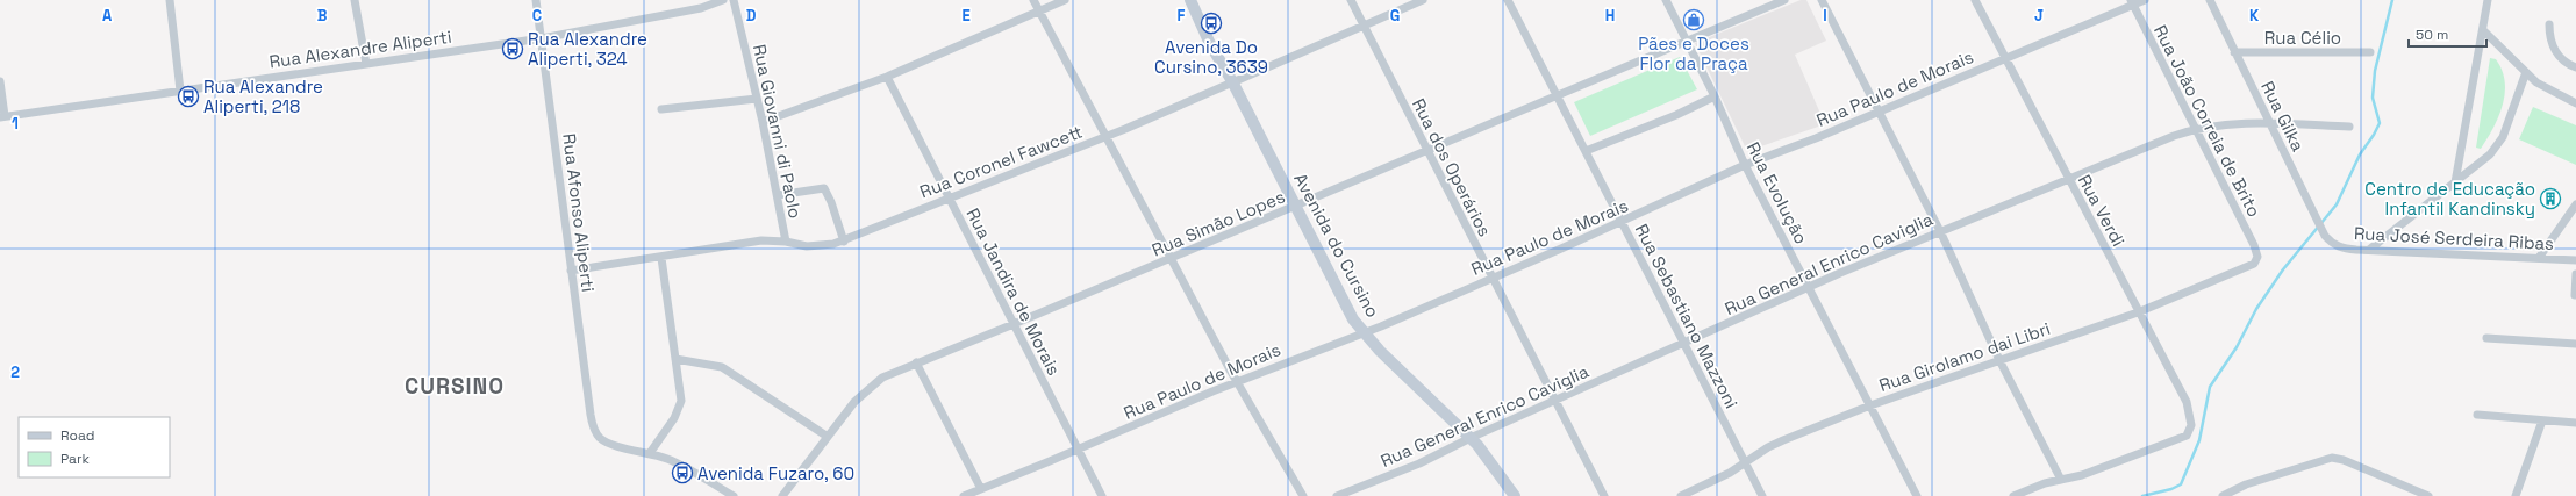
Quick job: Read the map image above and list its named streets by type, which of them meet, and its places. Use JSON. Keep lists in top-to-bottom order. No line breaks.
{"streets":{"main road":["Avenida do Cursino"],"street":["Rua Célio","Rua Alexandre Aliperti","Rua Paulo de Morais","Rua Gilka","Rua João Correia de Brito","Rua Giovanni di Paolo","Rua Coronel Fawcett","Rua dos Operários","Rua Evolução","Rua Verdi","Rua Afonso Aliperti","Rua Simão Lopes","Rua José Serdeira Ribas","Rua General Enrico Caviglia","Rua Jandira de Morais","Rua Sebastiano Mazzoni","Rua Girolamo dai Libri"]},"crossings":[["Rua Célio","Rua Gilka"],["Rua Alexandre Aliperti","Rua Afonso Aliperti"],["Rua Paulo de Morais","Rua João Correia de Brito"],["Rua Paulo de Morais","Rua dos Operários"],["Rua Paulo de Morais","Rua Evolução"],["Rua Paulo de Morais","Rua Verdi"],["Rua Paulo de Morais","Avenida do Cursino"],["Rua Paulo de Morais","Rua Jandira de Morais"],["Rua Paulo de Morais","Rua Sebastiano Mazzoni"],["Rua Gilka","Rua José Serdeira Ribas"],["Rua Gilka","Rua General Enrico Caviglia"],["Rua João Correia de Brito","Rua General Enrico Caviglia"],["Rua João Correia de Brito","Rua Girolamo dai Libri"],["Rua Giovanni di Paolo","Rua Coronel Fawcett"],["Rua Coronel Fawcett","Rua dos Operários"],["Rua Coronel Fawcett","Rua Afonso Aliperti"],["Rua Coronel Fawcett","Avenida do Cursino"],["Rua Coronel Fawcett","Rua Jandira de Morais"],["Rua dos Operários","Rua Simão Lopes"],["Rua dos Operários","Rua General Enrico Caviglia"],["Rua Evolução","Rua Simão Lopes"],["Rua Evolução","Rua General Enrico Caviglia"],["Rua Evolução","Rua Girolamo dai Libri"],["Rua Verdi","Rua General Enrico Caviglia"],["Rua Verdi","Rua Girolamo dai Libri"],["Rua Simão Lopes","Avenida do Cursino"],["Rua Simão Lopes","Rua Jandira de Morais"],["Rua Simão Lopes","Rua Sebastiano Mazzoni"],["Avenida do Cursino","Rua General Enrico Caviglia"],["Rua General Enrico Caviglia","Rua Sebastiano Mazzoni"],["Rua Sebastiano Mazzoni","Rua Girolamo dai Libri"]],"districts":["CURSINO"],"places":{"shop":["Pães e Doces Flor da Praça"],"bus stop":["Avenida Do Cursino, 3639","Rua Alexandre Aliperti, 324","Rua Alexandre Aliperti, 218","Avenida Fuzaro, 60"],"building":["Centro de Educação Infantil Kandinsky"]},"legend":["Road","Park"],"scale_bar":"50 m","grid":{"columns":["A","B","C","D","E","F","G","H","I","J","K"],"rows":["1","2"]}}
